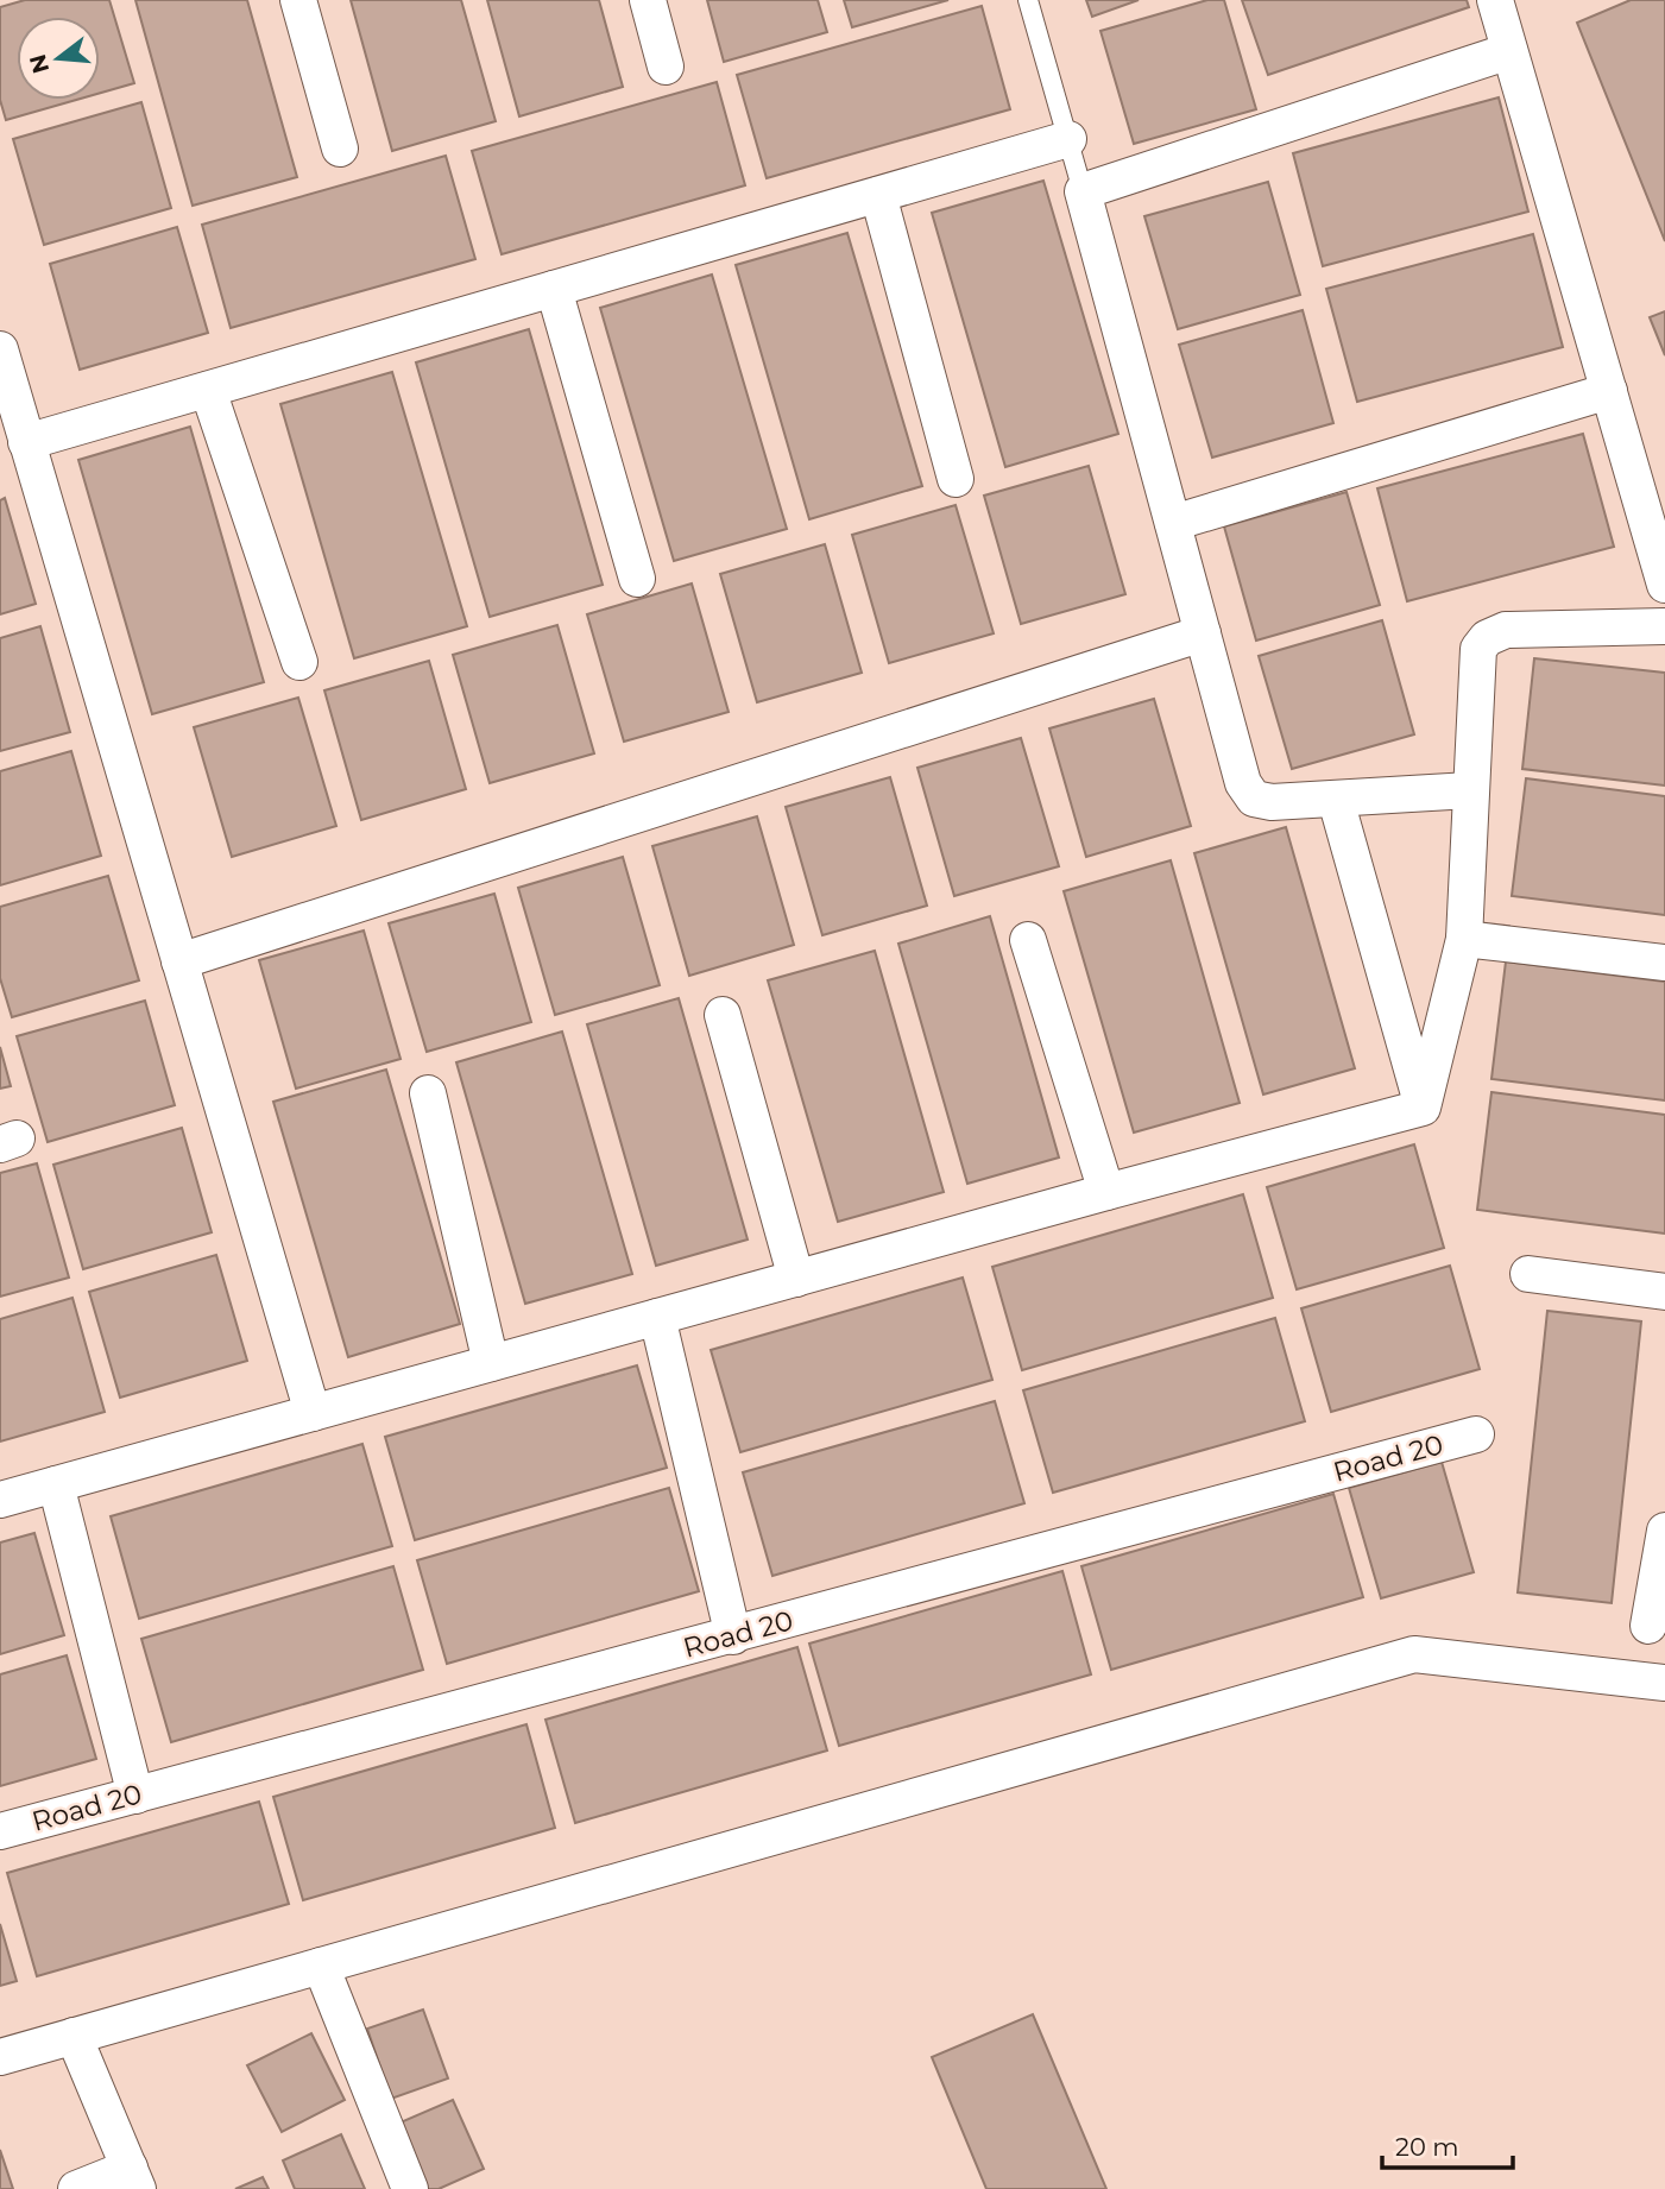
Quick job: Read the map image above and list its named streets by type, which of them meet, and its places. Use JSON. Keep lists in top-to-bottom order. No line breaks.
{"streets":{"street":["Road 20"]},"scale_bar":"20 m","north":"left"}
